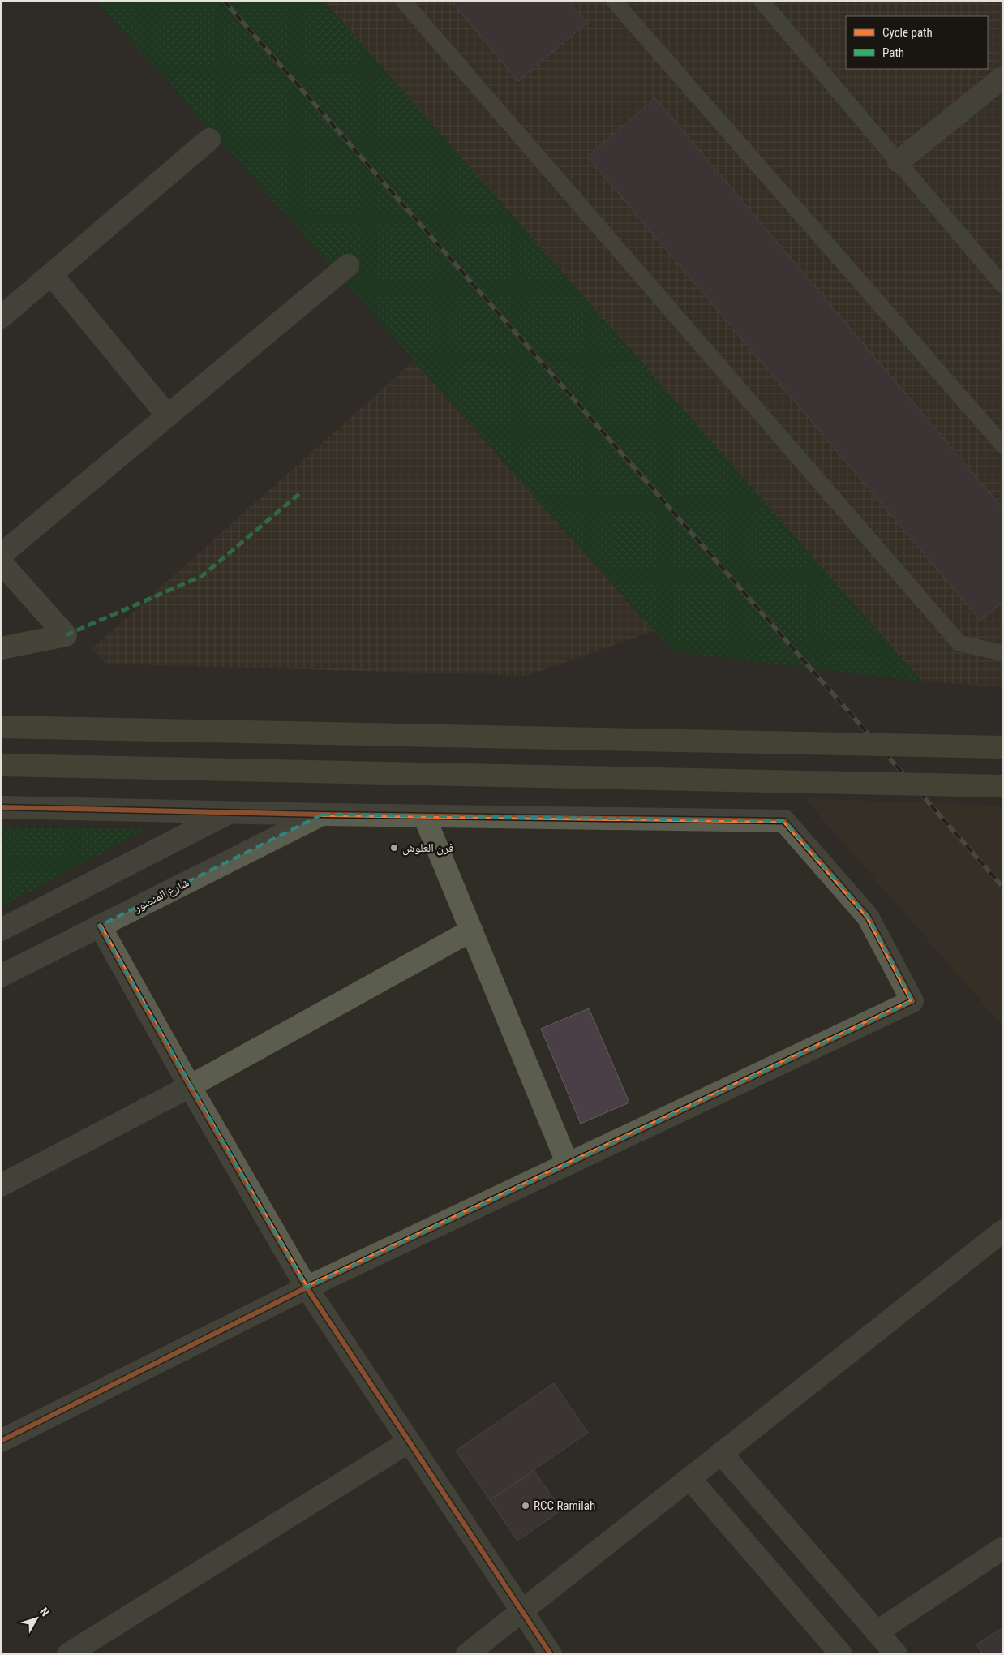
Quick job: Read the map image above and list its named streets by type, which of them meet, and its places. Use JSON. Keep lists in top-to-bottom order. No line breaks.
{"streets":{"street":["شارع المنصور"]},"places":["فرن العلوش","RCC Ramilah"],"legend":["Cycle path","Path"],"north":"top right"}
